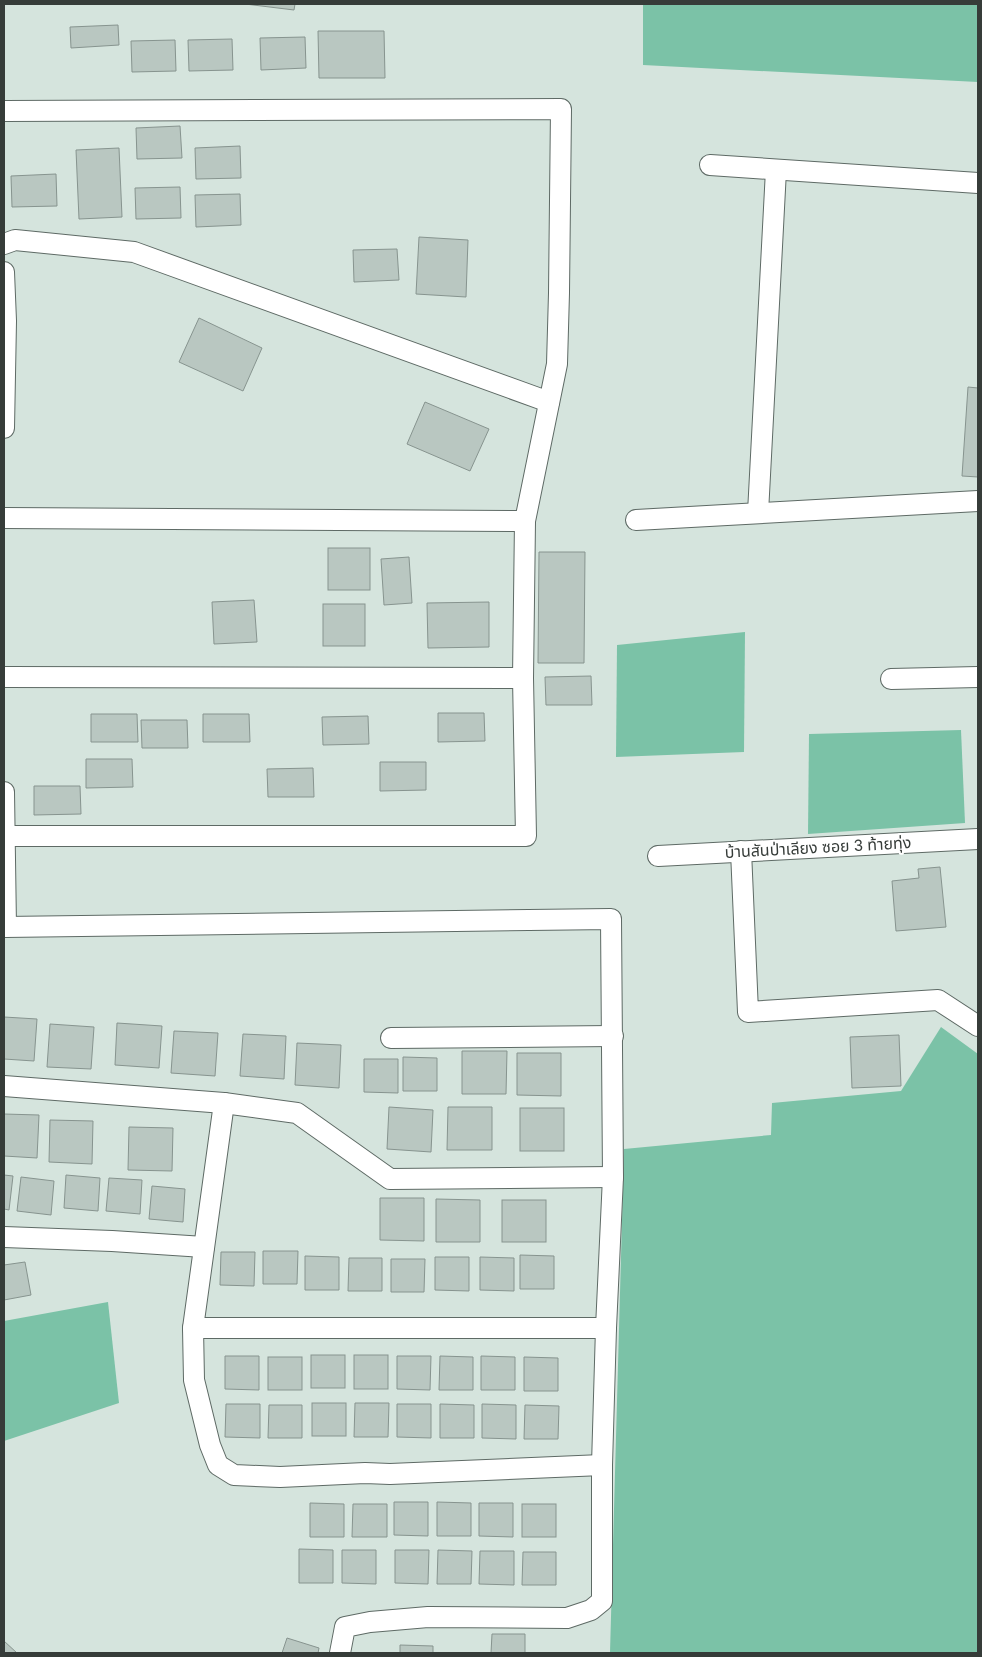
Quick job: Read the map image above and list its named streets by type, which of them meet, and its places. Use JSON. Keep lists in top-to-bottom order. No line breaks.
{"streets":{"street":["บ้านสันป่าเลียง ซอย 3 ท้ายทุ่ง"]}}
